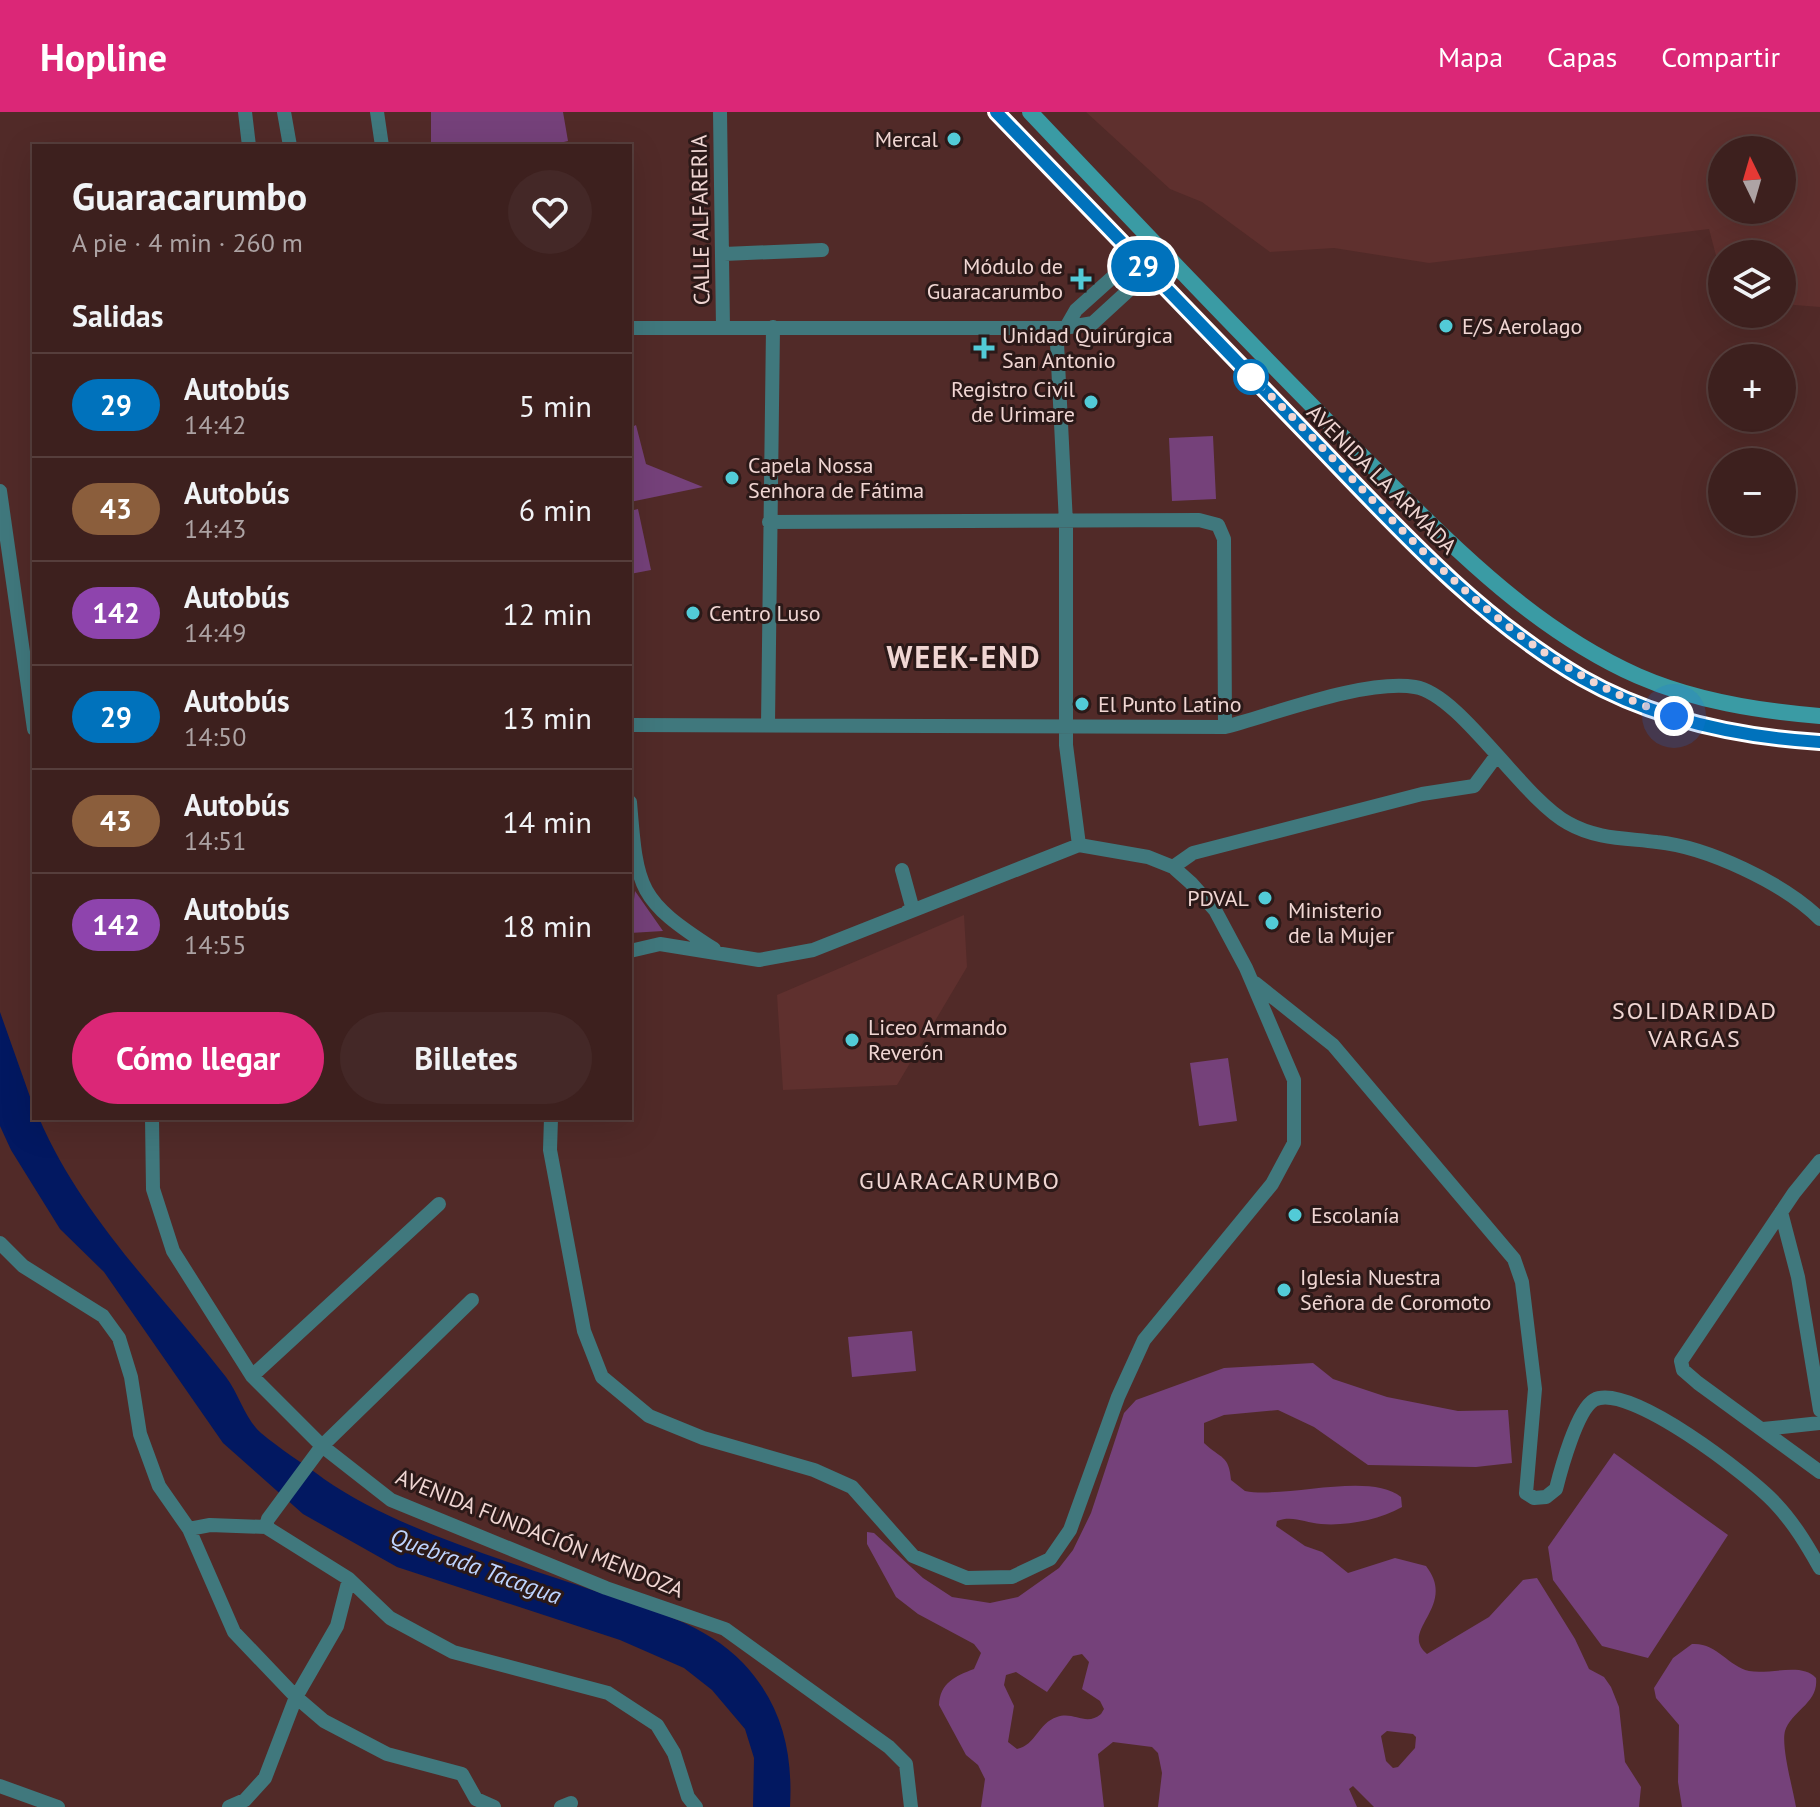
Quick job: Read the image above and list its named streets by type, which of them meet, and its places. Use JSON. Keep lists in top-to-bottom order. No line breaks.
{"streets":{"main road":["AVENIDA LA ARMADA"],"street":["CALLE ALFARERIA","AVENIDA FUNDACIÓN MENDOZA"]},"districts":["WEEK-END","SOLIDARIDAD VARGAS","GUARACARUMBO"],"water":["Quebrada Tacagua"],"places":{"other":["Mercal","E/S Aerolago","Registro Civil de Urimare","Capela Nossa Senhora de Fátima","Centro Luso","El Punto Latino","PDVAL","Ministerio de la Mujer","Liceo Armando Reverón","Escolanía","Iglesia Nuestra Señora de Coromoto"],"health":["Módulo de Guaracarumbo","Unidad Quirúrgica San Antonio"]},"lines":["bus line 29"],"north":"top","page":{"header":"Hopline","nav":["Mapa","Capas","Compartir"],"on_map":"29","map_buttons":["+","−"],"heading":[["Guaracarumbo","A pie · 4 min · 260 m"],"Salidas"],"list":[{"mark":"29","name":"Autobús","note":"14:42","value":"5 min"},{"mark":"43","name":"Autobús","note":"14:43","value":"6 min"},{"mark":"142","name":"Autobús","note":"14:49","value":"12 min"},{"mark":"29","name":"Autobús","note":"14:50","value":"13 min"},{"mark":"43","name":"Autobús","note":"14:51","value":"14 min"},{"mark":"142","name":"Autobús","note":"14:55","value":"18 min"}],"buttons":["Cómo llegar","Billetes"]}}
